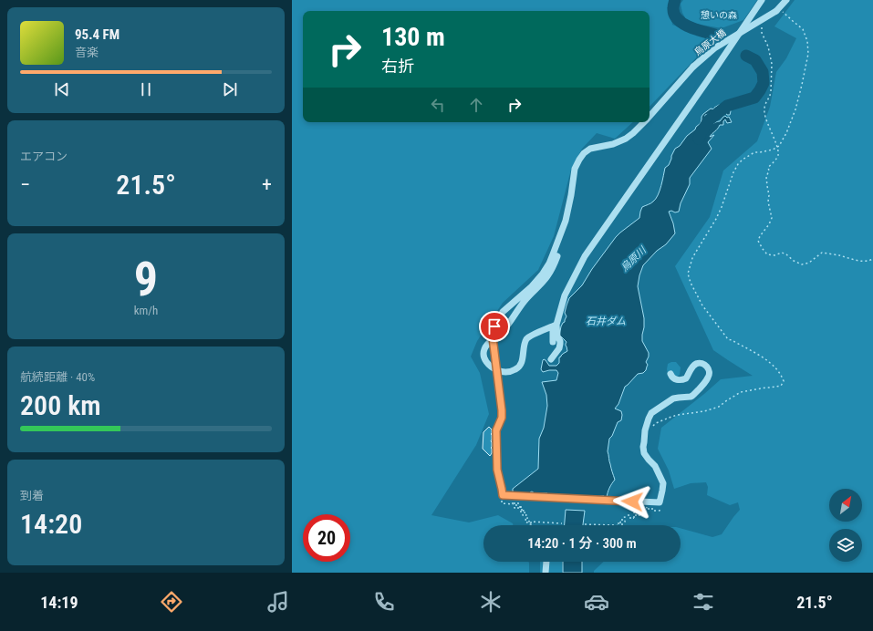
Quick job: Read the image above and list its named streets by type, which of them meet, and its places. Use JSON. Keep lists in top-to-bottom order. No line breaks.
{"streets":{"street":["烏原大橋"]},"water":["烏原川","石井ダム"],"parks":["憩いの森"],"north":"top right","page":{"turn":["130 m","右折"],"song":["95.4 FM","音楽"],"tile":["エアコン",["9","km/h"],["航続距離 · 40%","200 km"],["到着","14:20"]],"heat":["−","21.5°","+"],"limit":"20","trip":"14:20 · 1 分 · 300 m","tabs":["14:19","21.5°"]}}
